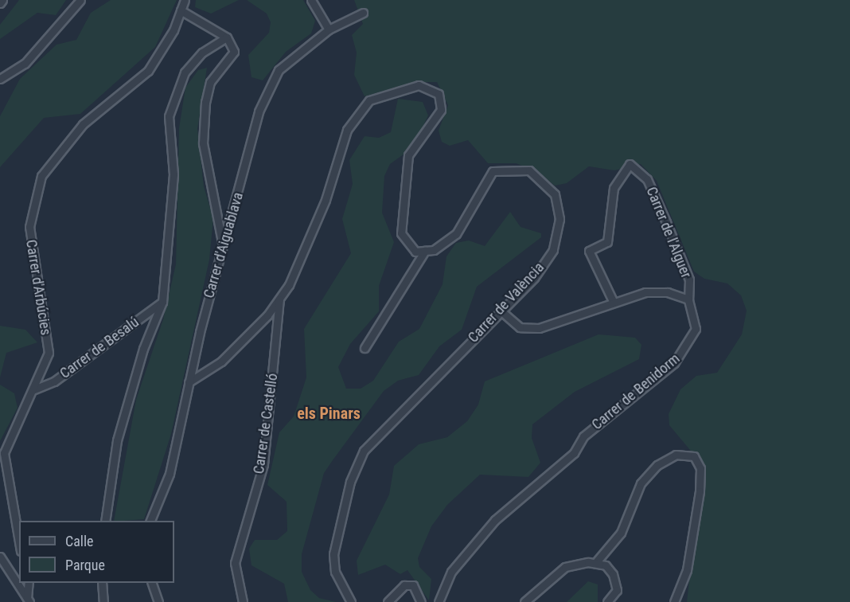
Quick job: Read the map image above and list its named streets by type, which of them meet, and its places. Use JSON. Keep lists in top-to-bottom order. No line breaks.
{"streets":{"street":["Carrer de l'Alguer","Carrer d'Aiguablava","Carrer d'Arbúcies","Carrer de València","Carrer de Besalú","Carrer de Benidorm","Carrer de Castelló"]},"crossings":[["Carrer de l'Alguer","Carrer de Benidorm"],["Carrer d'Arbúcies","Carrer de Besalú"]],"districts":["els Pinars"],"legend":["Calle","Parque"]}
